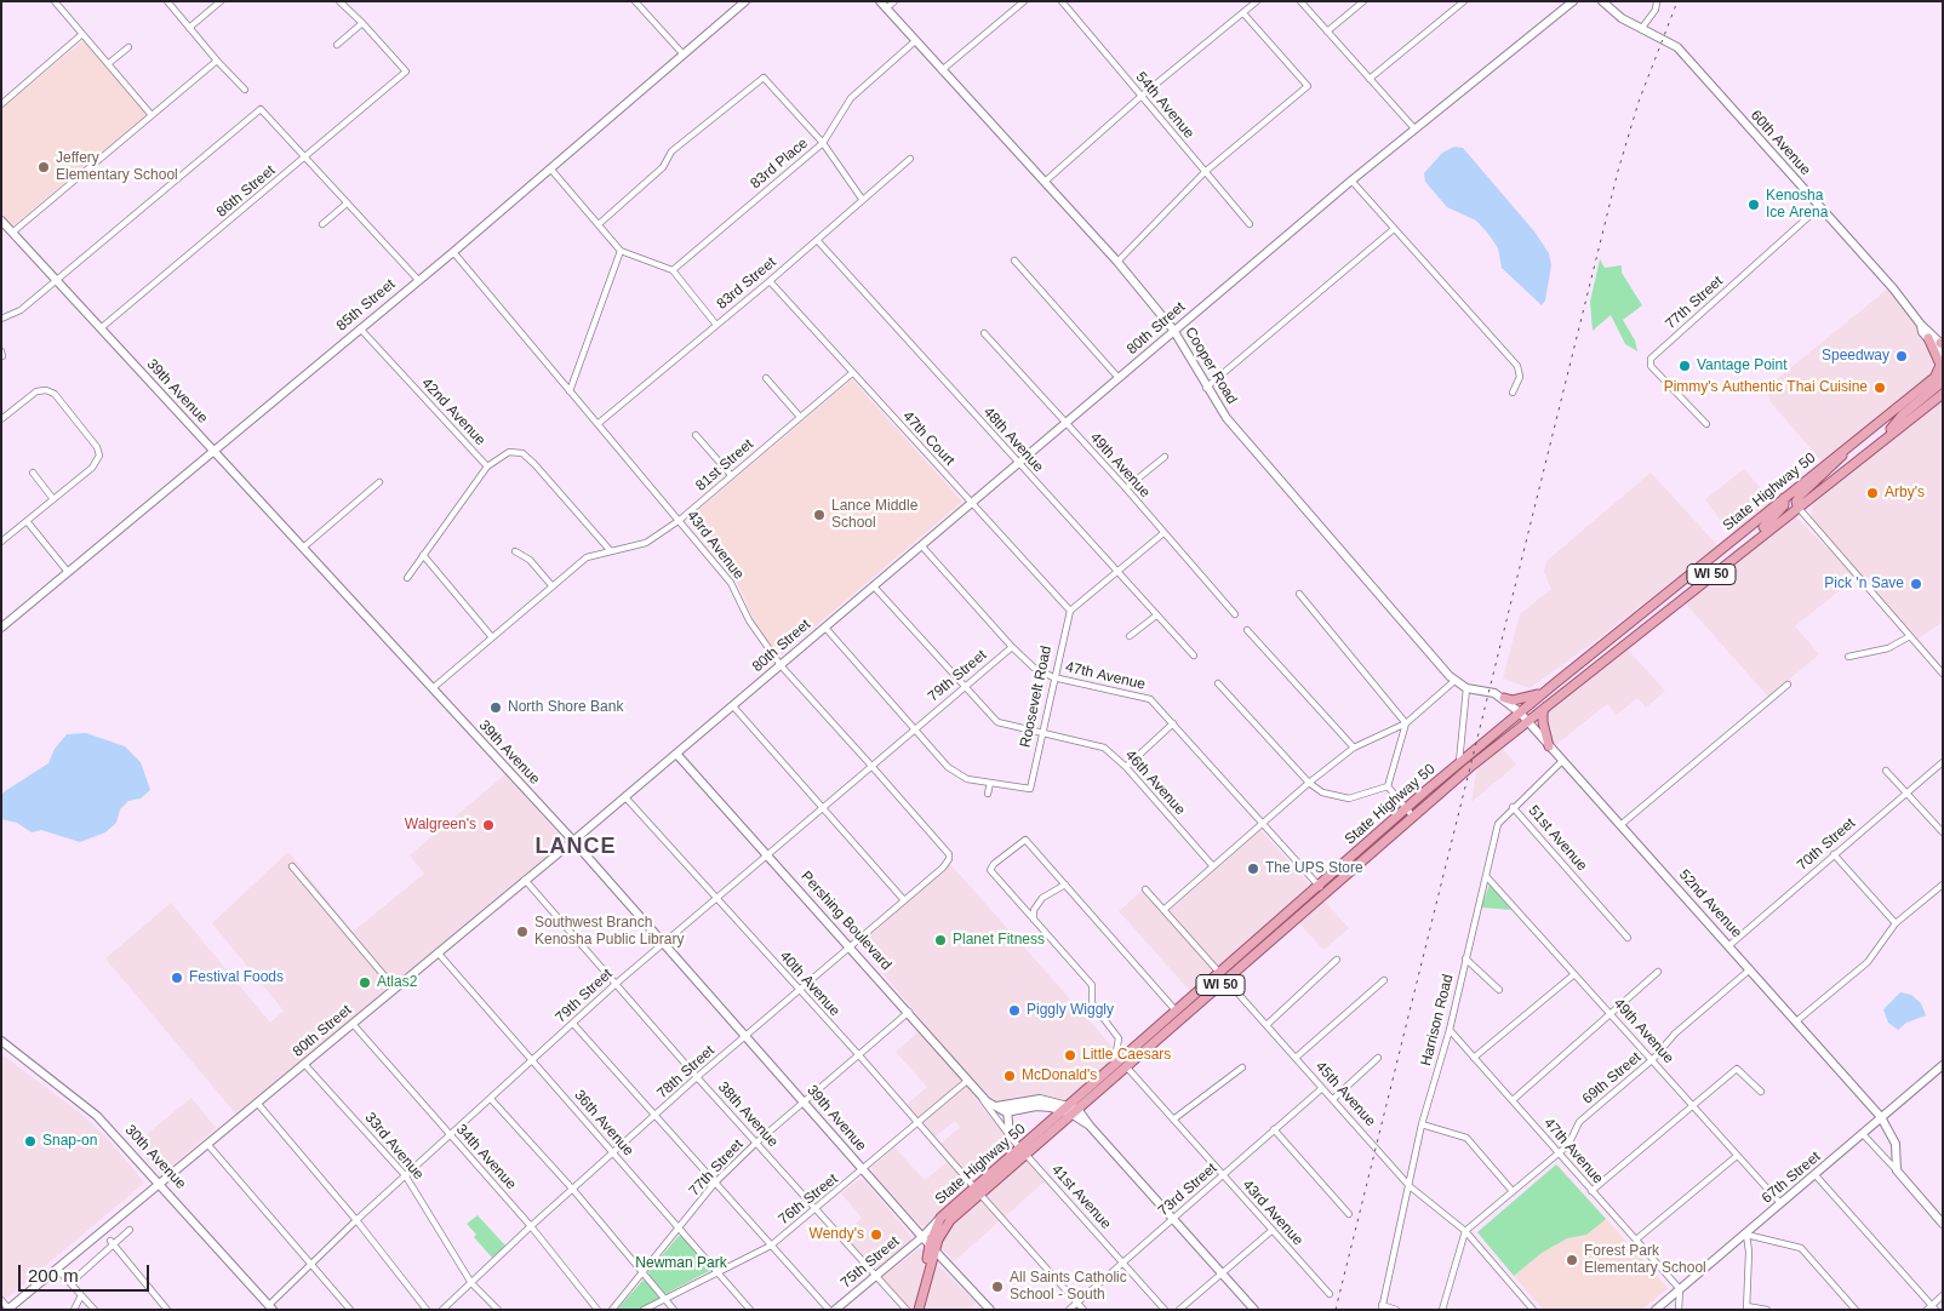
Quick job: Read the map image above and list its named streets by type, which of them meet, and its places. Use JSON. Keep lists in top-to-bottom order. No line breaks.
{"streets":{"main road":["State Highway 50","WI 50"],"street":["54th Avenue","60th Avenue","83rd Place","86th Street","83rd Street","77th Street","85th Street","80th Street","Cooper Road","39th Avenue","42nd Avenue","47th Court","48th Avenue","81st Street","49th Avenue","43rd Avenue","79th Street","47th Avenue","Roosevelt Road","46th Avenue","51st Avenue","70th Street","52nd Avenue","Pershing Boulevard","40th Avenue","Harrison Road","78th Street","69th Street","45th Avenue","38th Avenue","36th Avenue","33rd Avenue","30th Avenue","34th Avenue","67th Street","73rd Street","41st Avenue","76th Street","75th Street"]},"crossings":[["60th Avenue","77th Street"],["83rd Place","Cooper Road"],["86th Street","39th Avenue"],["83rd Street","47th Court"],["83rd Street","48th Avenue"],["83rd Street","43rd Avenue"],["77th Street","39th Avenue"],["77th Street","Pershing Boulevard"],["77th Street","40th Avenue"],["77th Street","38th Avenue"],["77th Street","36th Avenue"],["85th Street","39th Avenue"],["85th Street","42nd Avenue"],["85th Street","43rd Avenue"],["80th Street","Cooper Road"],["80th Street","39th Avenue"],["80th Street","47th Court"],["80th Street","48th Avenue"],["80th Street","49th Avenue"],["80th Street","43rd Avenue"],["80th Street","47th Avenue"],["80th Street","46th Avenue"],["80th Street","Pershing Boulevard"],["80th Street","40th Avenue"],["80th Street","38th Avenue"],["80th Street","36th Avenue"],["80th Street","33rd Avenue"],["80th Street","30th Avenue"],["80th Street","34th Avenue"],["Cooper Road","52nd Avenue"],["39th Avenue","81st Street"],["39th Avenue","State Highway 50"],["39th Avenue","79th Street"],["39th Avenue","78th Street"],["39th Avenue","76th Street"],["39th Avenue","75th Street"],["42nd Avenue","81st Street"],["47th Court","81st Street"],["47th Court","Roosevelt Road"],["81st Street","43rd Avenue"],["49th Avenue","Harrison Road"],["49th Avenue","69th Street"],["49th Avenue","67th Street"],["State Highway 50","43rd Avenue"],["State Highway 50","47th Avenue"],["State Highway 50","52nd Avenue"],["State Highway 50","Pershing Boulevard"],["State Highway 50","40th Avenue"],["State Highway 50","45th Avenue"],["State Highway 50","41st Avenue"],["State Highway 50","75th Street"],["43rd Avenue","79th Street"],["43rd Avenue","78th Street"],["43rd Avenue","73rd Street"],["79th Street","47th Avenue"],["79th Street","46th Avenue"],["79th Street","Pershing Boulevard"],["79th Street","40th Avenue"],["79th Street","38th Avenue"],["79th Street","36th Avenue"],["79th Street","33rd Avenue"],["79th Street","30th Avenue"],["79th Street","34th Avenue"],["47th Avenue","Roosevelt Road"],["47th Avenue","Harrison Road"],["47th Avenue","69th Street"],["47th Avenue","67th Street"],["Roosevelt Road","46th Avenue"],["51st Avenue","Harrison Road"],["70th Street","52nd Avenue"],["52nd Avenue","Harrison Road"],["52nd Avenue","69th Street"],["52nd Avenue","67th Street"],["Pershing Boulevard","78th Street"],["Pershing Boulevard","73rd Street"],["Pershing Boulevard","41st Avenue"],["Pershing Boulevard","76th Street"],["40th Avenue","78th Street"],["40th Avenue","73rd Street"],["40th Avenue","76th Street"],["Harrison Road","45th Avenue"],["78th Street","38th Avenue"],["78th Street","36th Avenue"],["78th Street","33rd Avenue"],["78th Street","34th Avenue"],["69th Street","45th Avenue"],["45th Avenue","73rd Street"],["38th Avenue","76th Street"],["38th Avenue","75th Street"],["36th Avenue","76th Street"],["73rd Street","41st Avenue"]],"districts":["LANCE"],"parks":["Newman Park"],"places":["Jeffery Elementary School","Kenosha Ice Arena","Speedway","Vantage Point","Pimmy's Authentic Thai Cuisine","Arby's","Lance Middle School","Pick 'n Save","North Shore Bank","Walgreen's","The UPS Store","Southwest Branch Kenosha Public Library","Planet Fitness","Festival Foods","Atlas2","Piggly Wiggly","Little Caesars","McDonald's","Snap-on","Wendy's","Forest Park Elementary School","All Saints Catholic School - South"],"scale_bar":"200 m"}
